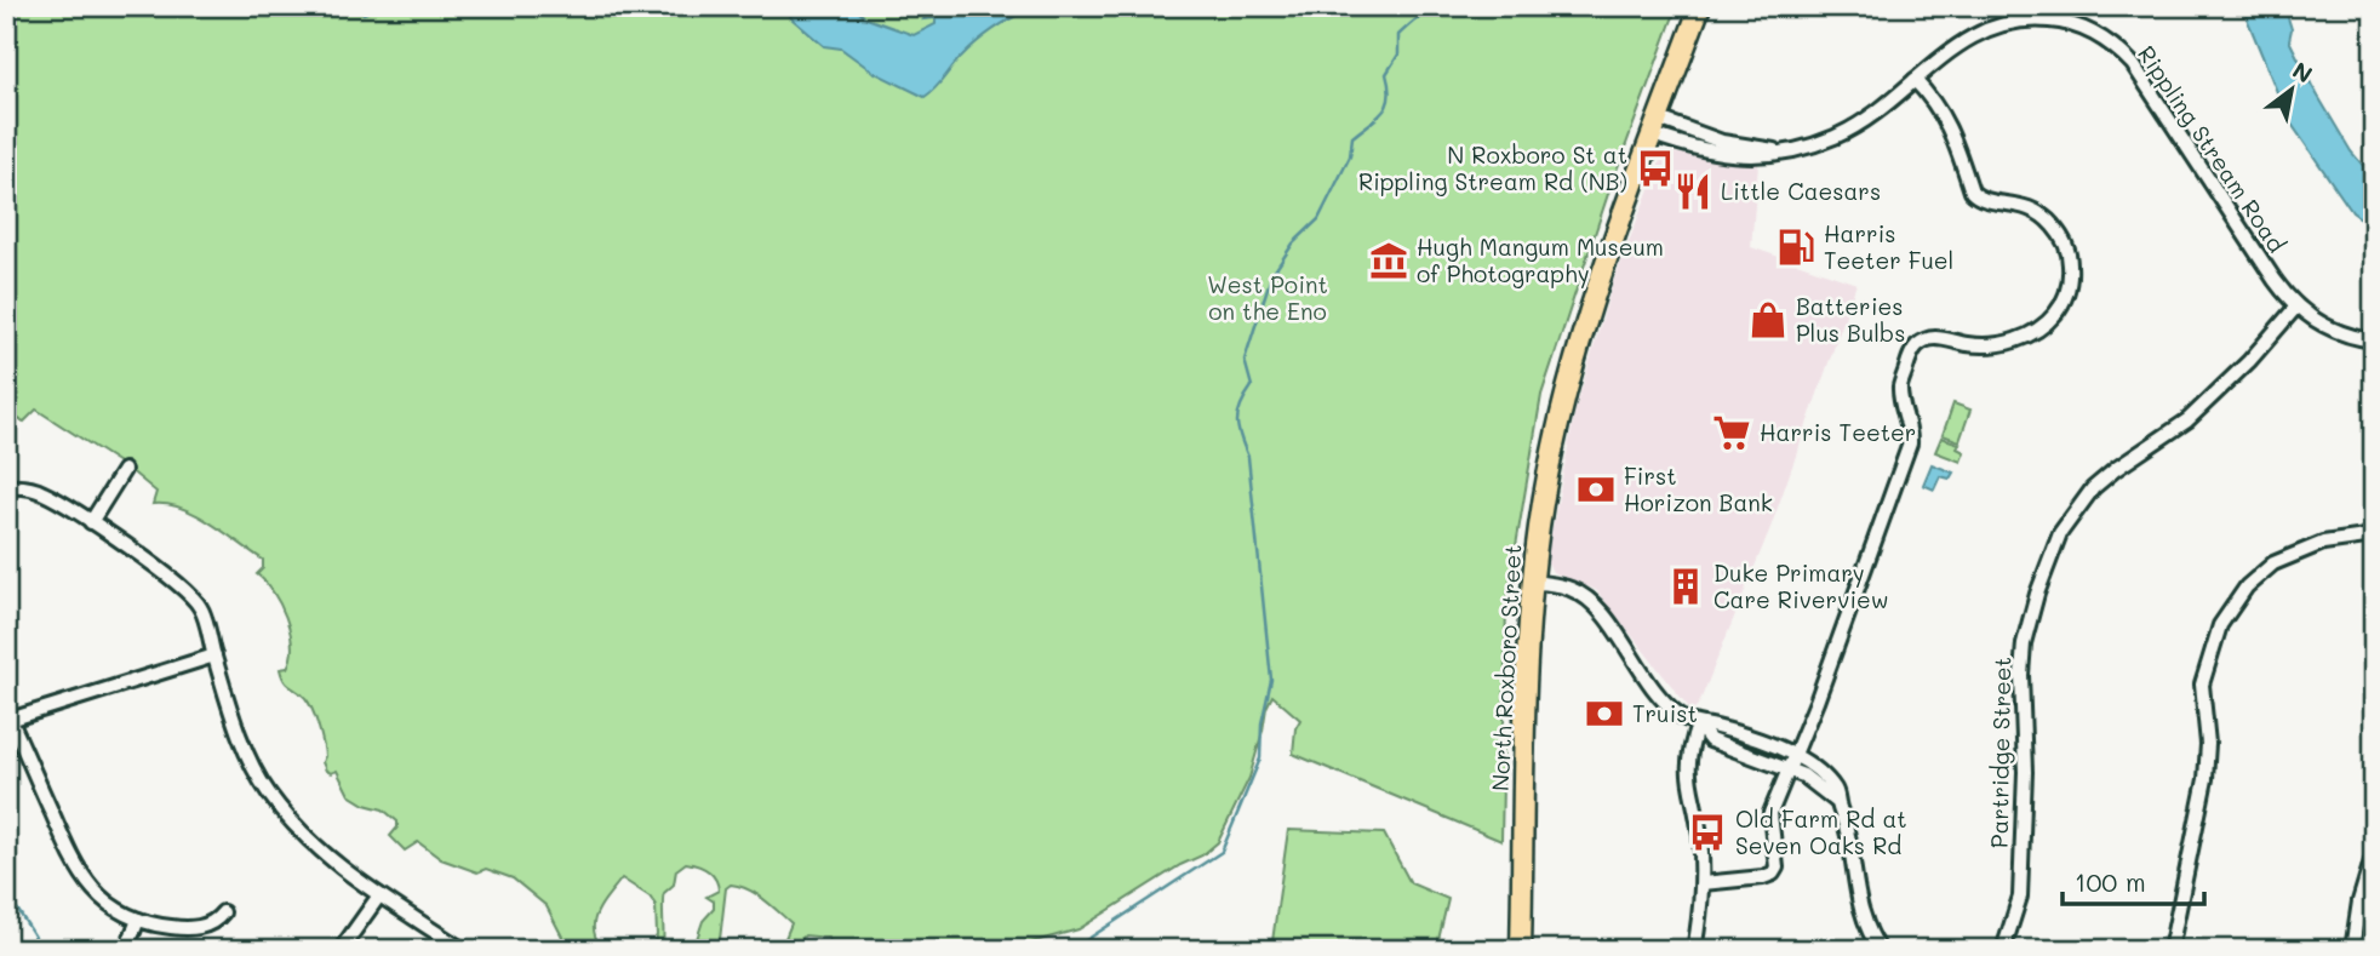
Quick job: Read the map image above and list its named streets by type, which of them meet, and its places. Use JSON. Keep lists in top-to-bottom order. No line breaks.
{"streets":{"highway":["North Roxboro Street"],"street":["Rippling Stream Road","Partridge Street"]},"crossings":[["Rippling Stream Road","North Roxboro Street"],["Rippling Stream Road","Partridge Street"]],"parks":["West Point on the Eno"],"places":{"bus stop":["N Roxboro St at Rippling Stream Rd (NB)","Old Farm Rd at Seven Oaks Rd"],"restaurant":["Little Caesars"],"fuel station":["Harris Teeter Fuel"],"museum":["Hugh Mangum Museum of Photography"],"shop":["Batteries Plus Bulbs"],"supermarket":["Harris Teeter"],"bank":["First Horizon Bank","Truist"],"building":["Duke Primary Care Riverview"]},"scale_bar":"100 m","north":"top right"}
